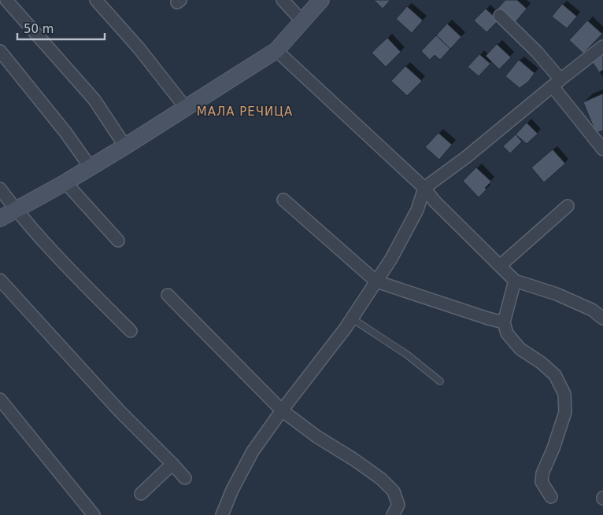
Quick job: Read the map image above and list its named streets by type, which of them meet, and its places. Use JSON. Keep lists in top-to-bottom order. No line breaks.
{"districts":["МАЛА РЕЧИЦА"],"scale_bar":"50 m"}
